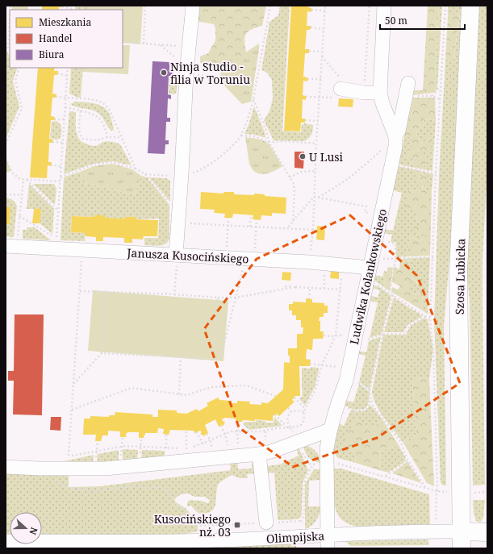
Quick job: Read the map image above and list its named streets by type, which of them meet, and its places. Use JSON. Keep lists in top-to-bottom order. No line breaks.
{"streets":{"main road":["Szosa Lubicka","Olimpijska"],"street":["Janusza Kusocińskiego","Ludwika Kolankowskiego"]},"crossings":[["Janusza Kusocińskiego","Ludwika Kolankowskiego"],["Ludwika Kolankowskiego","Olimpijska"],["Szosa Lubicka","Olimpijska"]],"places":{"other":["Ninja Studio - filia w Toruniu","U Lusi"],"transit":["Kusocińskiego nż. 03"]},"legend":["Mieszkania","Handel","Biura"],"scale_bar":"50 m","north":"right"}
